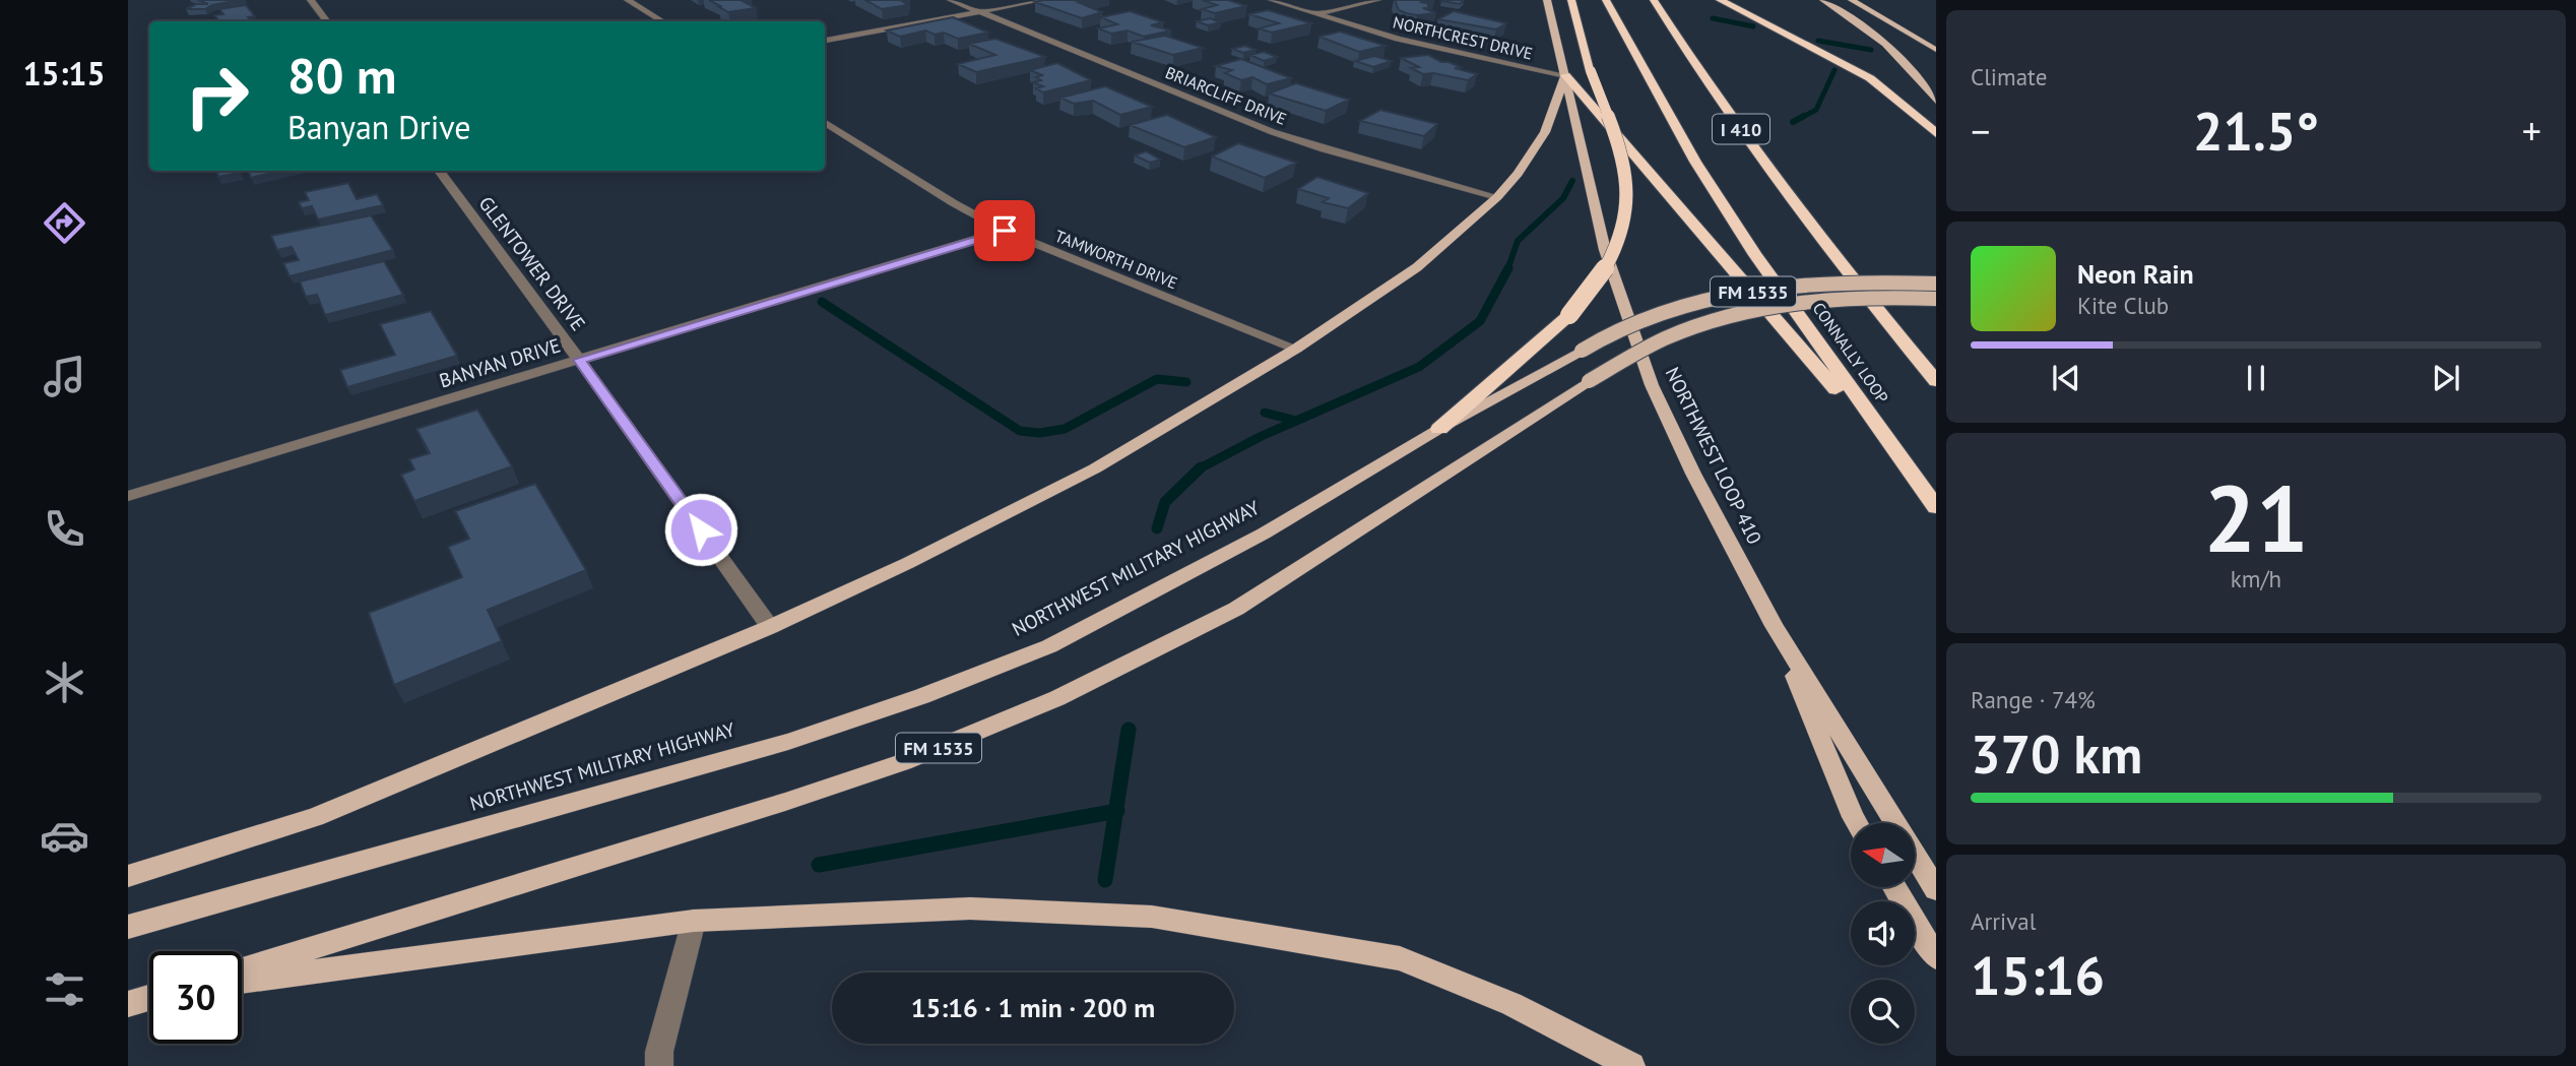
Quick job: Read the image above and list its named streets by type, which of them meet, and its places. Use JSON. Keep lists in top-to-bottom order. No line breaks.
{"streets":{"highway":["I 410","CONNALLY LOOP"],"main road":["FM 1535","NORTHWEST LOOP 410","NORTHWEST MILITARY HIGHWAY"],"street":["NORTHCREST DRIVE","BRIARCLIFF DRIVE","TAMWORTH DRIVE","GLENTOWER DRIVE","BANYAN DRIVE"]},"crossings":[["NORTHCREST DRIVE","NORTHWEST LOOP 410"],["TAMWORTH DRIVE","BANYAN DRIVE"],["GLENTOWER DRIVE","BANYAN DRIVE"]],"north":"left","page":{"tabs":"15:15","tile":["Climate",["21","km/h"],["Range · 74%","370 km"],["Arrival","15:16"]],"turn":["80 m","Banyan Drive"],"heat":["−","21.5°","+"],"song":["Neon Rain","Kite Club"],"limit":"30","trip":"15:16 · 1 min · 200 m"}}
